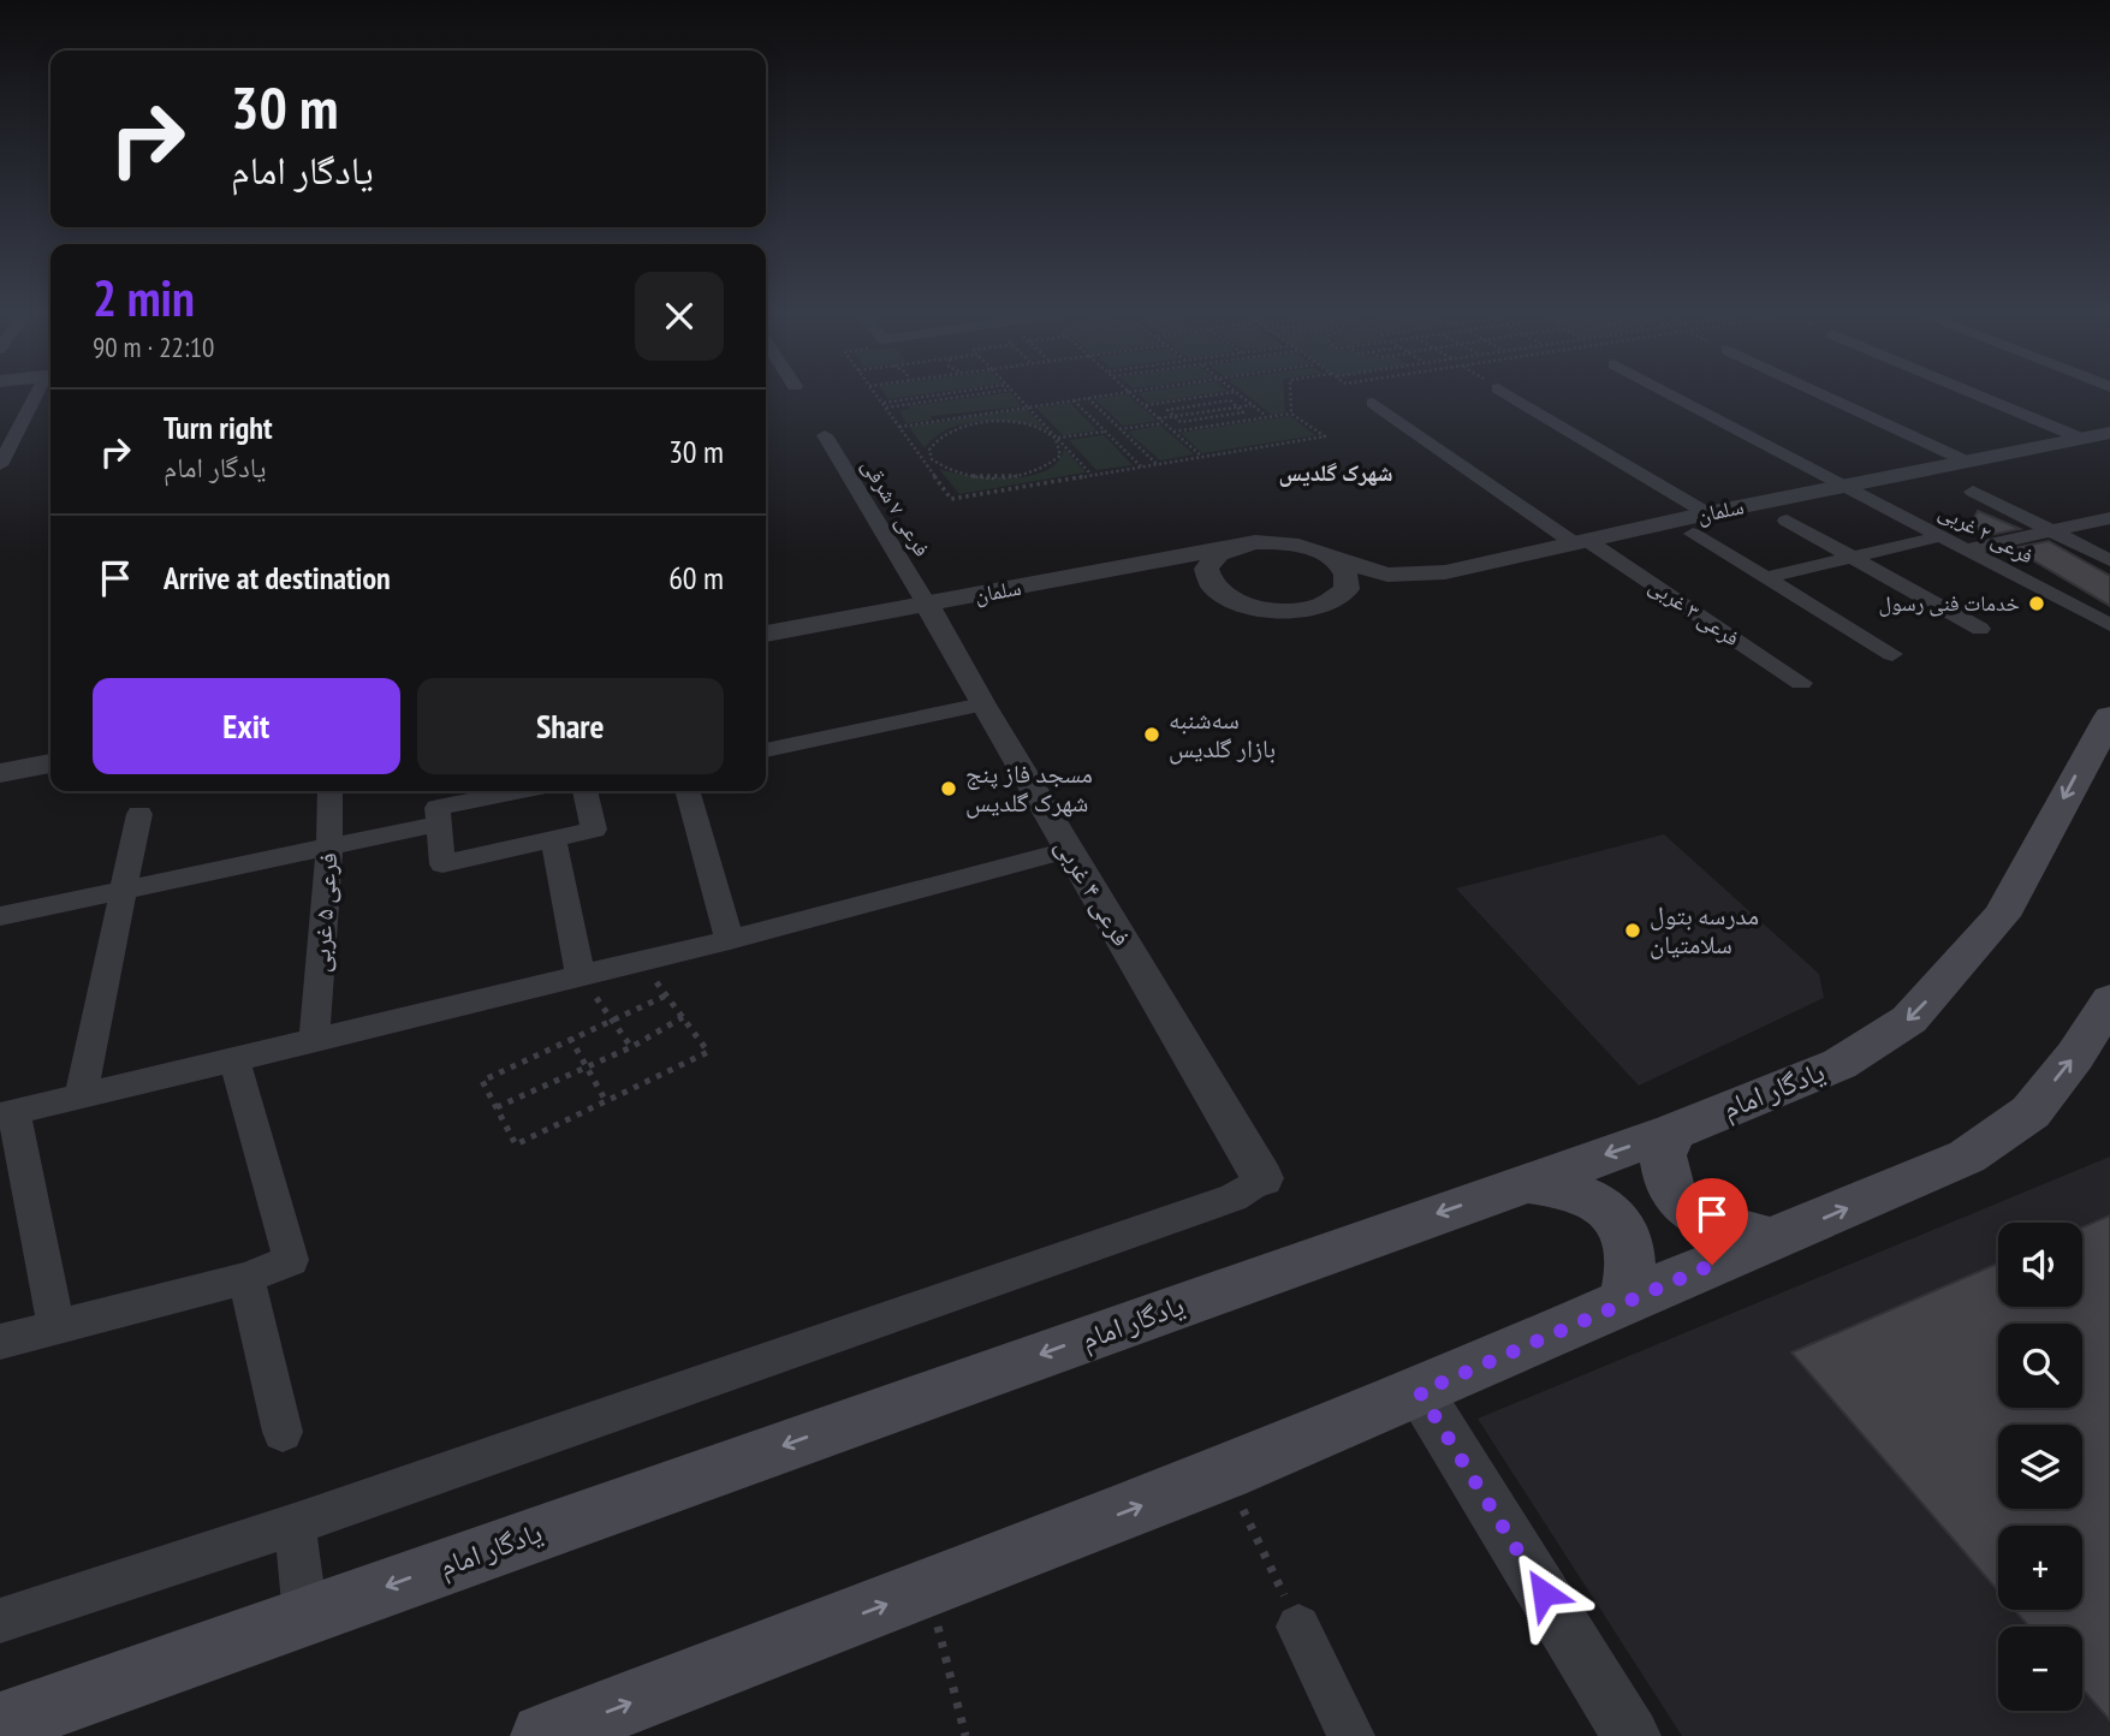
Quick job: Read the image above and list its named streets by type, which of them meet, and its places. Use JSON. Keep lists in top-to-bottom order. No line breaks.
{"streets":{"main road":["یادگار امام"],"street":["فرعی ۷ شرقی","سلمان","فرعی ۲ غربی","فرعی ۳ غربی","فرعی ۴ غربی","فرعی ۵ غربی"]},"crossings":[["فرعی ۷ شرقی","سلمان"],["فرعی ۷ شرقی","فرعی ۴ غربی"],["سلمان","فرعی ۲ غربی"],["سلمان","فرعی ۳ غربی"],["سلمان","فرعی ۴ غربی"]],"districts":["شهرک گلدیس"],"places":["خدمات فنی رسول","سه‌شنبه بازار گلدیس","مسجد فاز پنج شهرک گلدیس","مدرسه بتول سلامتیان"],"page":{"turn":["30 m","یادگار امام"],"heading":["2 min","90 m · 22:10"],"list":[{"name":"Turn right","note":"یادگار امام","value":"30 m"},{"name":"Arrive at destination","value":"60 m"}],"buttons":["Exit","Share"],"map_buttons":["+","−"]}}
